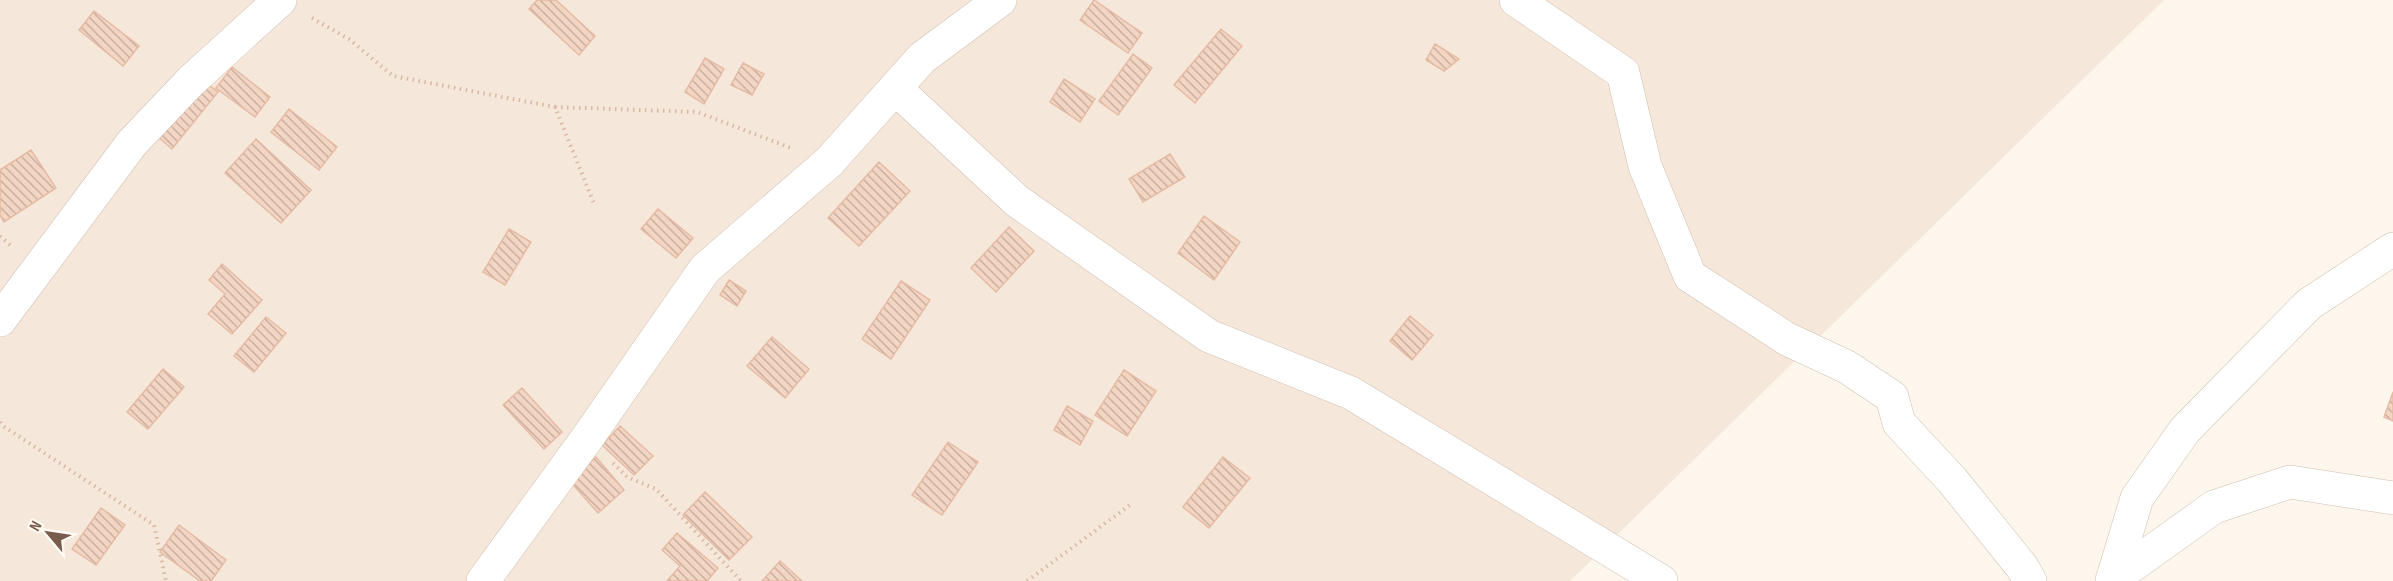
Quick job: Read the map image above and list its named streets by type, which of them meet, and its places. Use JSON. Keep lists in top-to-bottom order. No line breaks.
{"north":"top left"}
